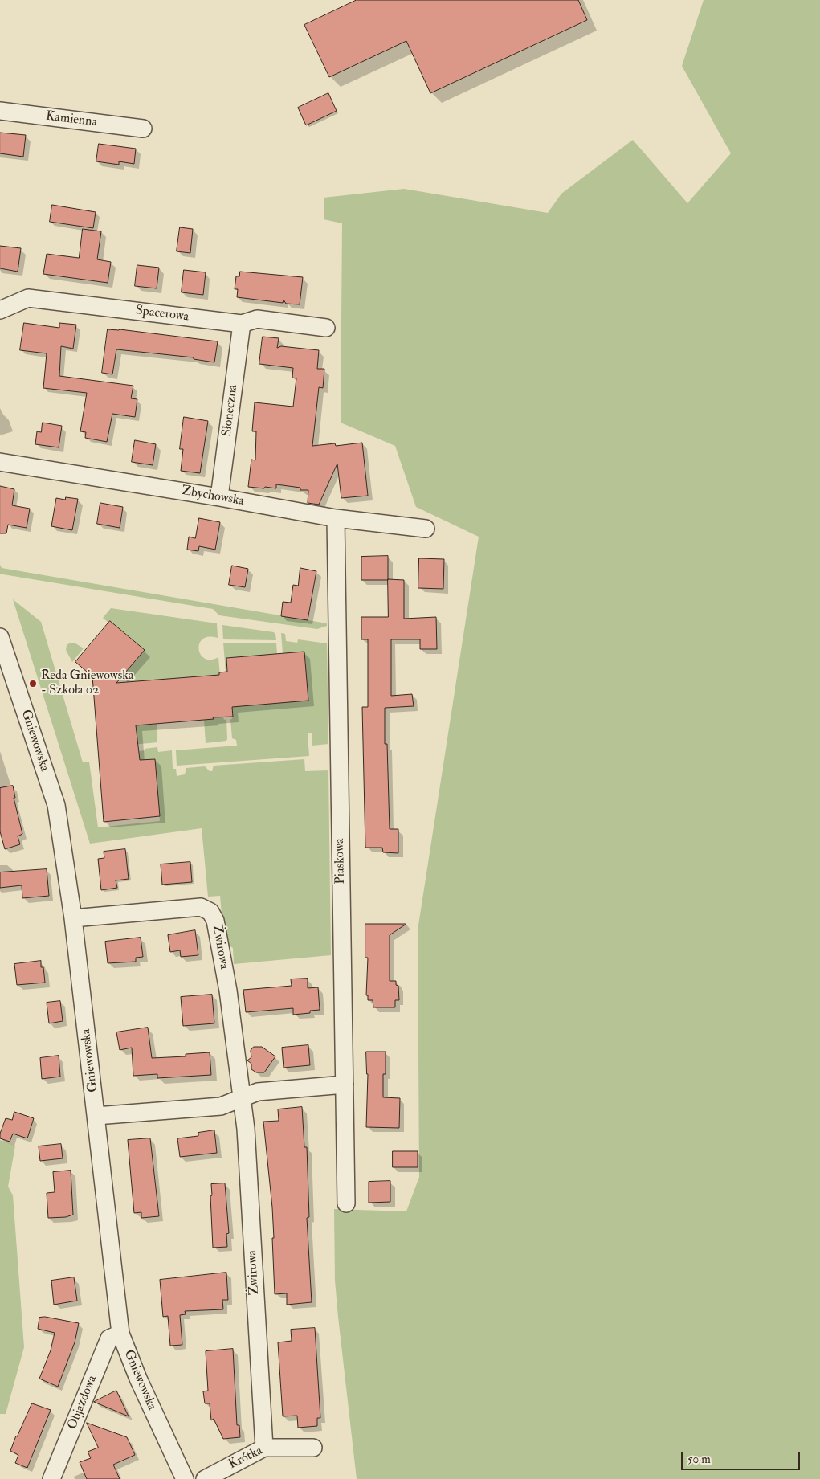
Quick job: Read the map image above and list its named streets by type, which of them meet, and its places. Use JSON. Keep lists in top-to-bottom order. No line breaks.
{"streets":{"street":["Kamienna","Spacerowa","Słoneczna","Zbychowska","Gniewowska","Piaskowa","Żwirowa","Objazdowa","Krótka"]},"crossings":[["Spacerowa","Słoneczna"],["Słoneczna","Zbychowska"],["Zbychowska","Piaskowa"],["Gniewowska","Żwirowa"],["Gniewowska","Objazdowa"],["Żwirowa","Krótka"]],"places":["Reda Gniewowska - Szkoła 02"],"scale_bar":"50 m"}
